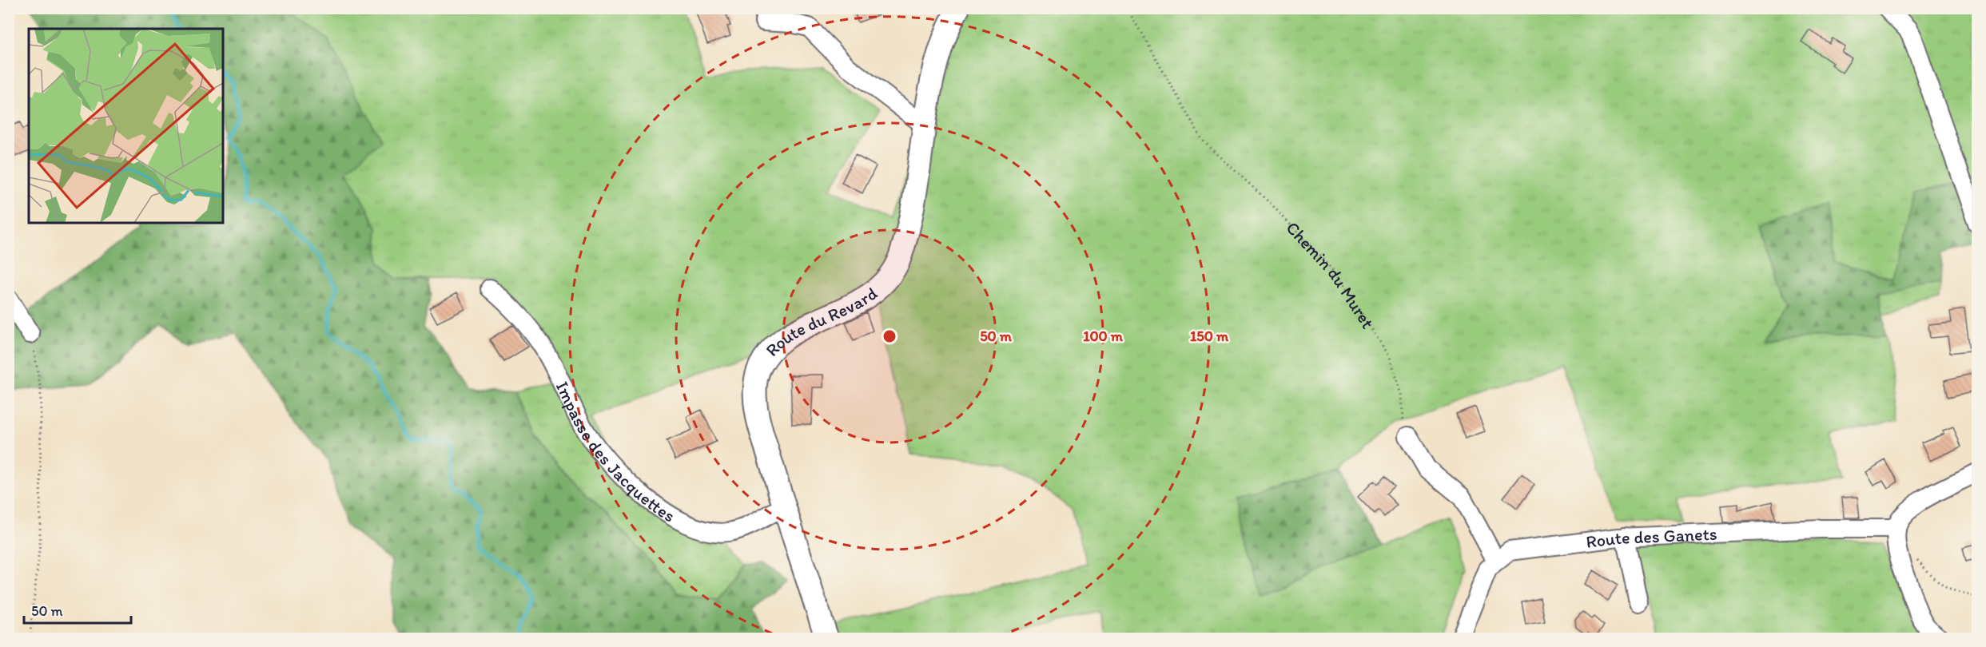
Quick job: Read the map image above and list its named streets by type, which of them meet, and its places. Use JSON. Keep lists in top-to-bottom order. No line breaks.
{"streets":{"main road":["Route du Revard"],"street":["Impasse des Jacquettes","Route des Ganets"],"path":["Chemin du Muret"]},"crossings":[["Route du Revard","Impasse des Jacquettes"]],"scale_bar":"50 m","rings":["50 m","100 m","150 m"]}
